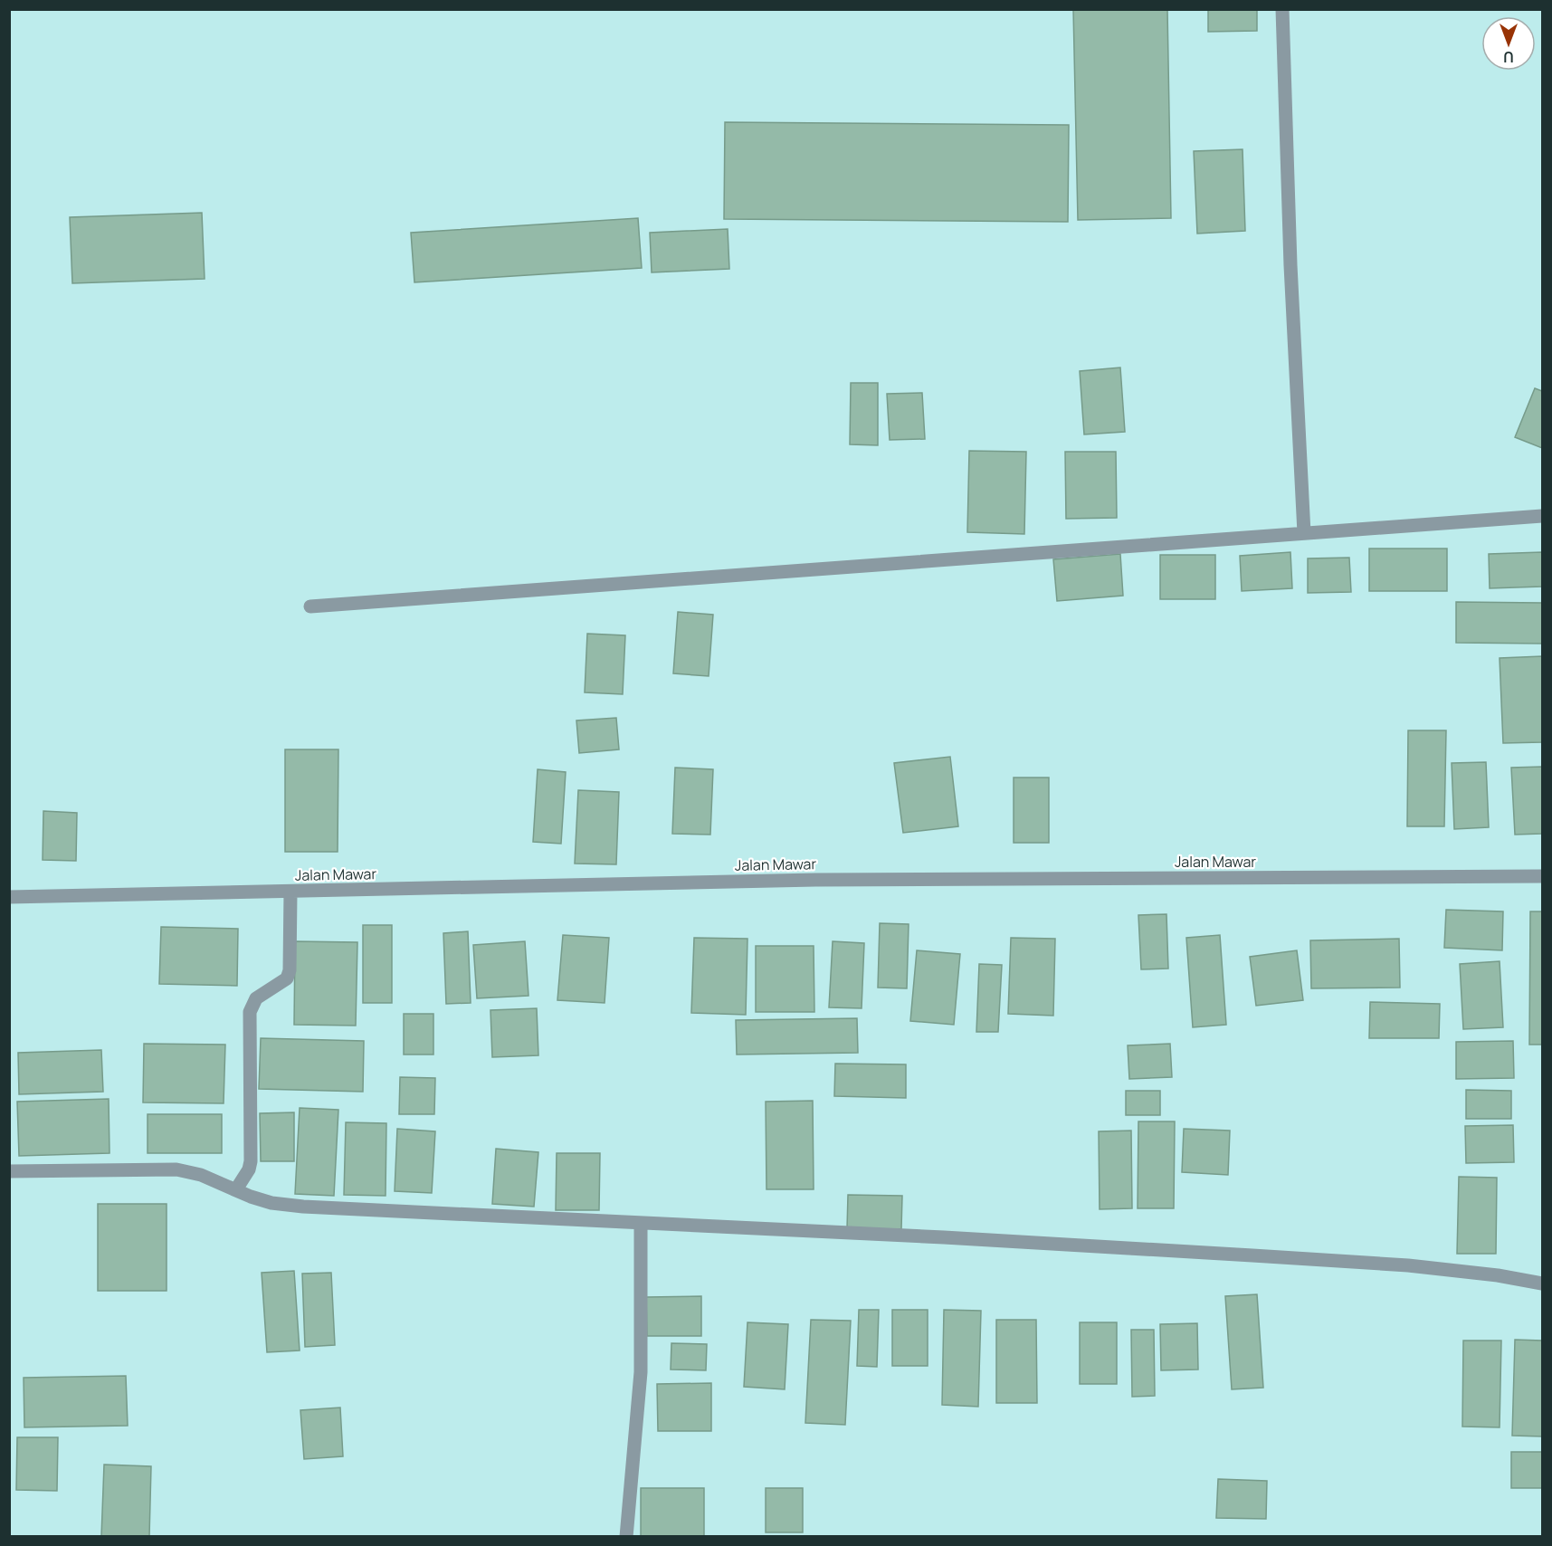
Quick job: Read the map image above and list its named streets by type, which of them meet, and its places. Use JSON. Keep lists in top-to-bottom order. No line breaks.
{"streets":{"street":["Jalan Mawar"]},"north":"bottom"}
